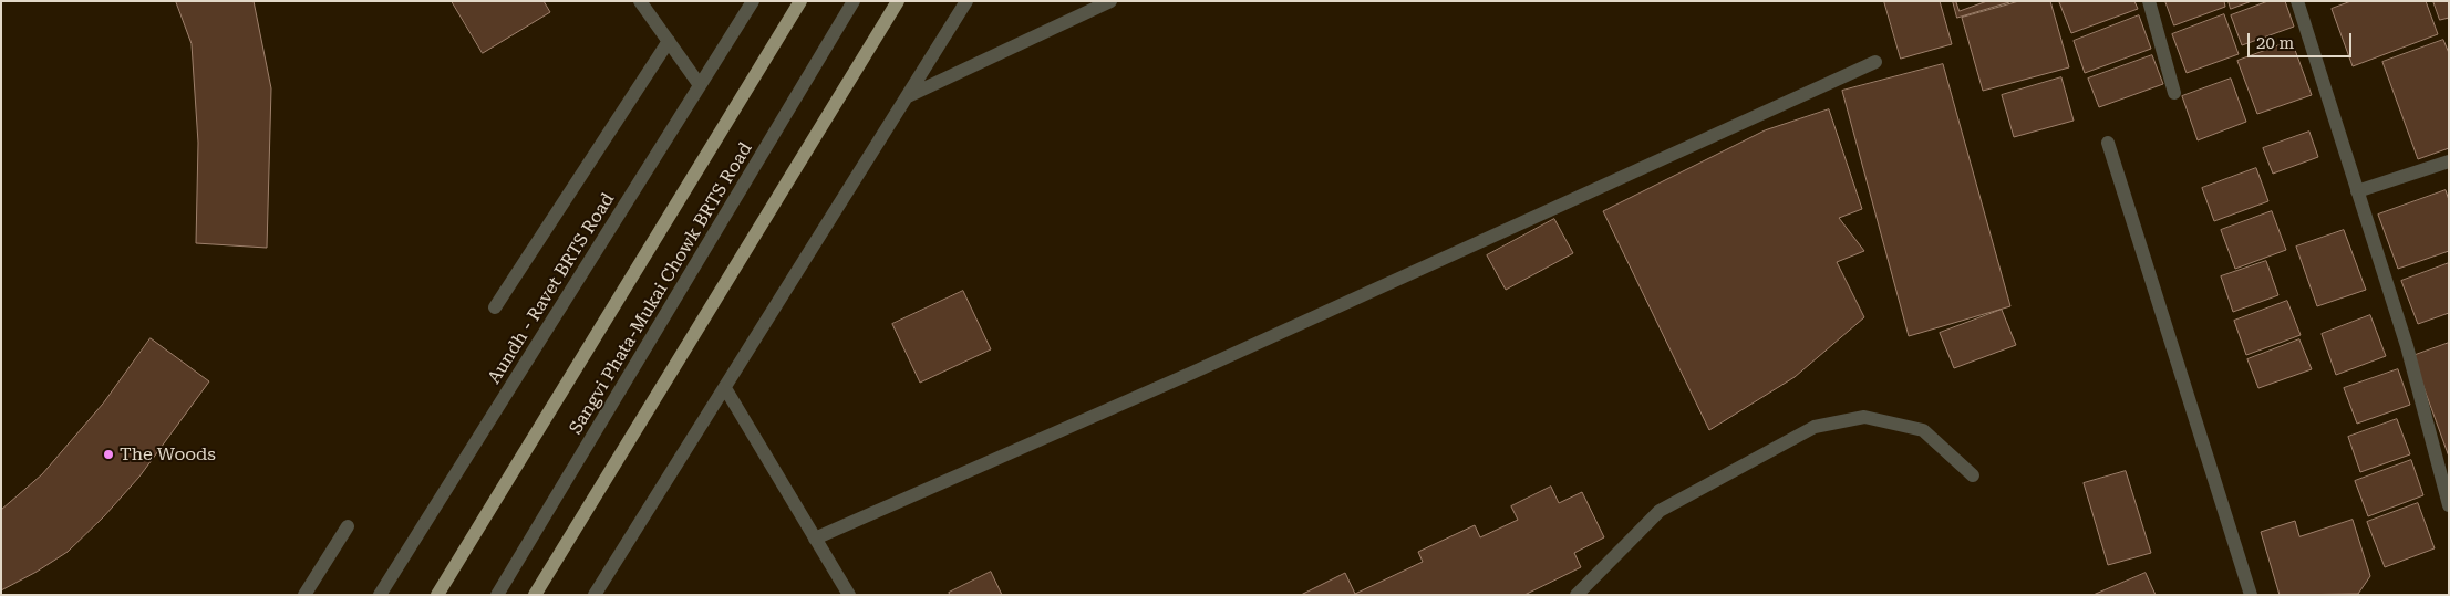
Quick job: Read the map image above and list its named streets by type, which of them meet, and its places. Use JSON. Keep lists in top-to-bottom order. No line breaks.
{"streets":{"street":["Aundh - Ravet BRTS Road","Sangvi Phata-Mukai Chowk BRTS Road"]},"places":["The Woods"],"scale_bar":"20 m"}
